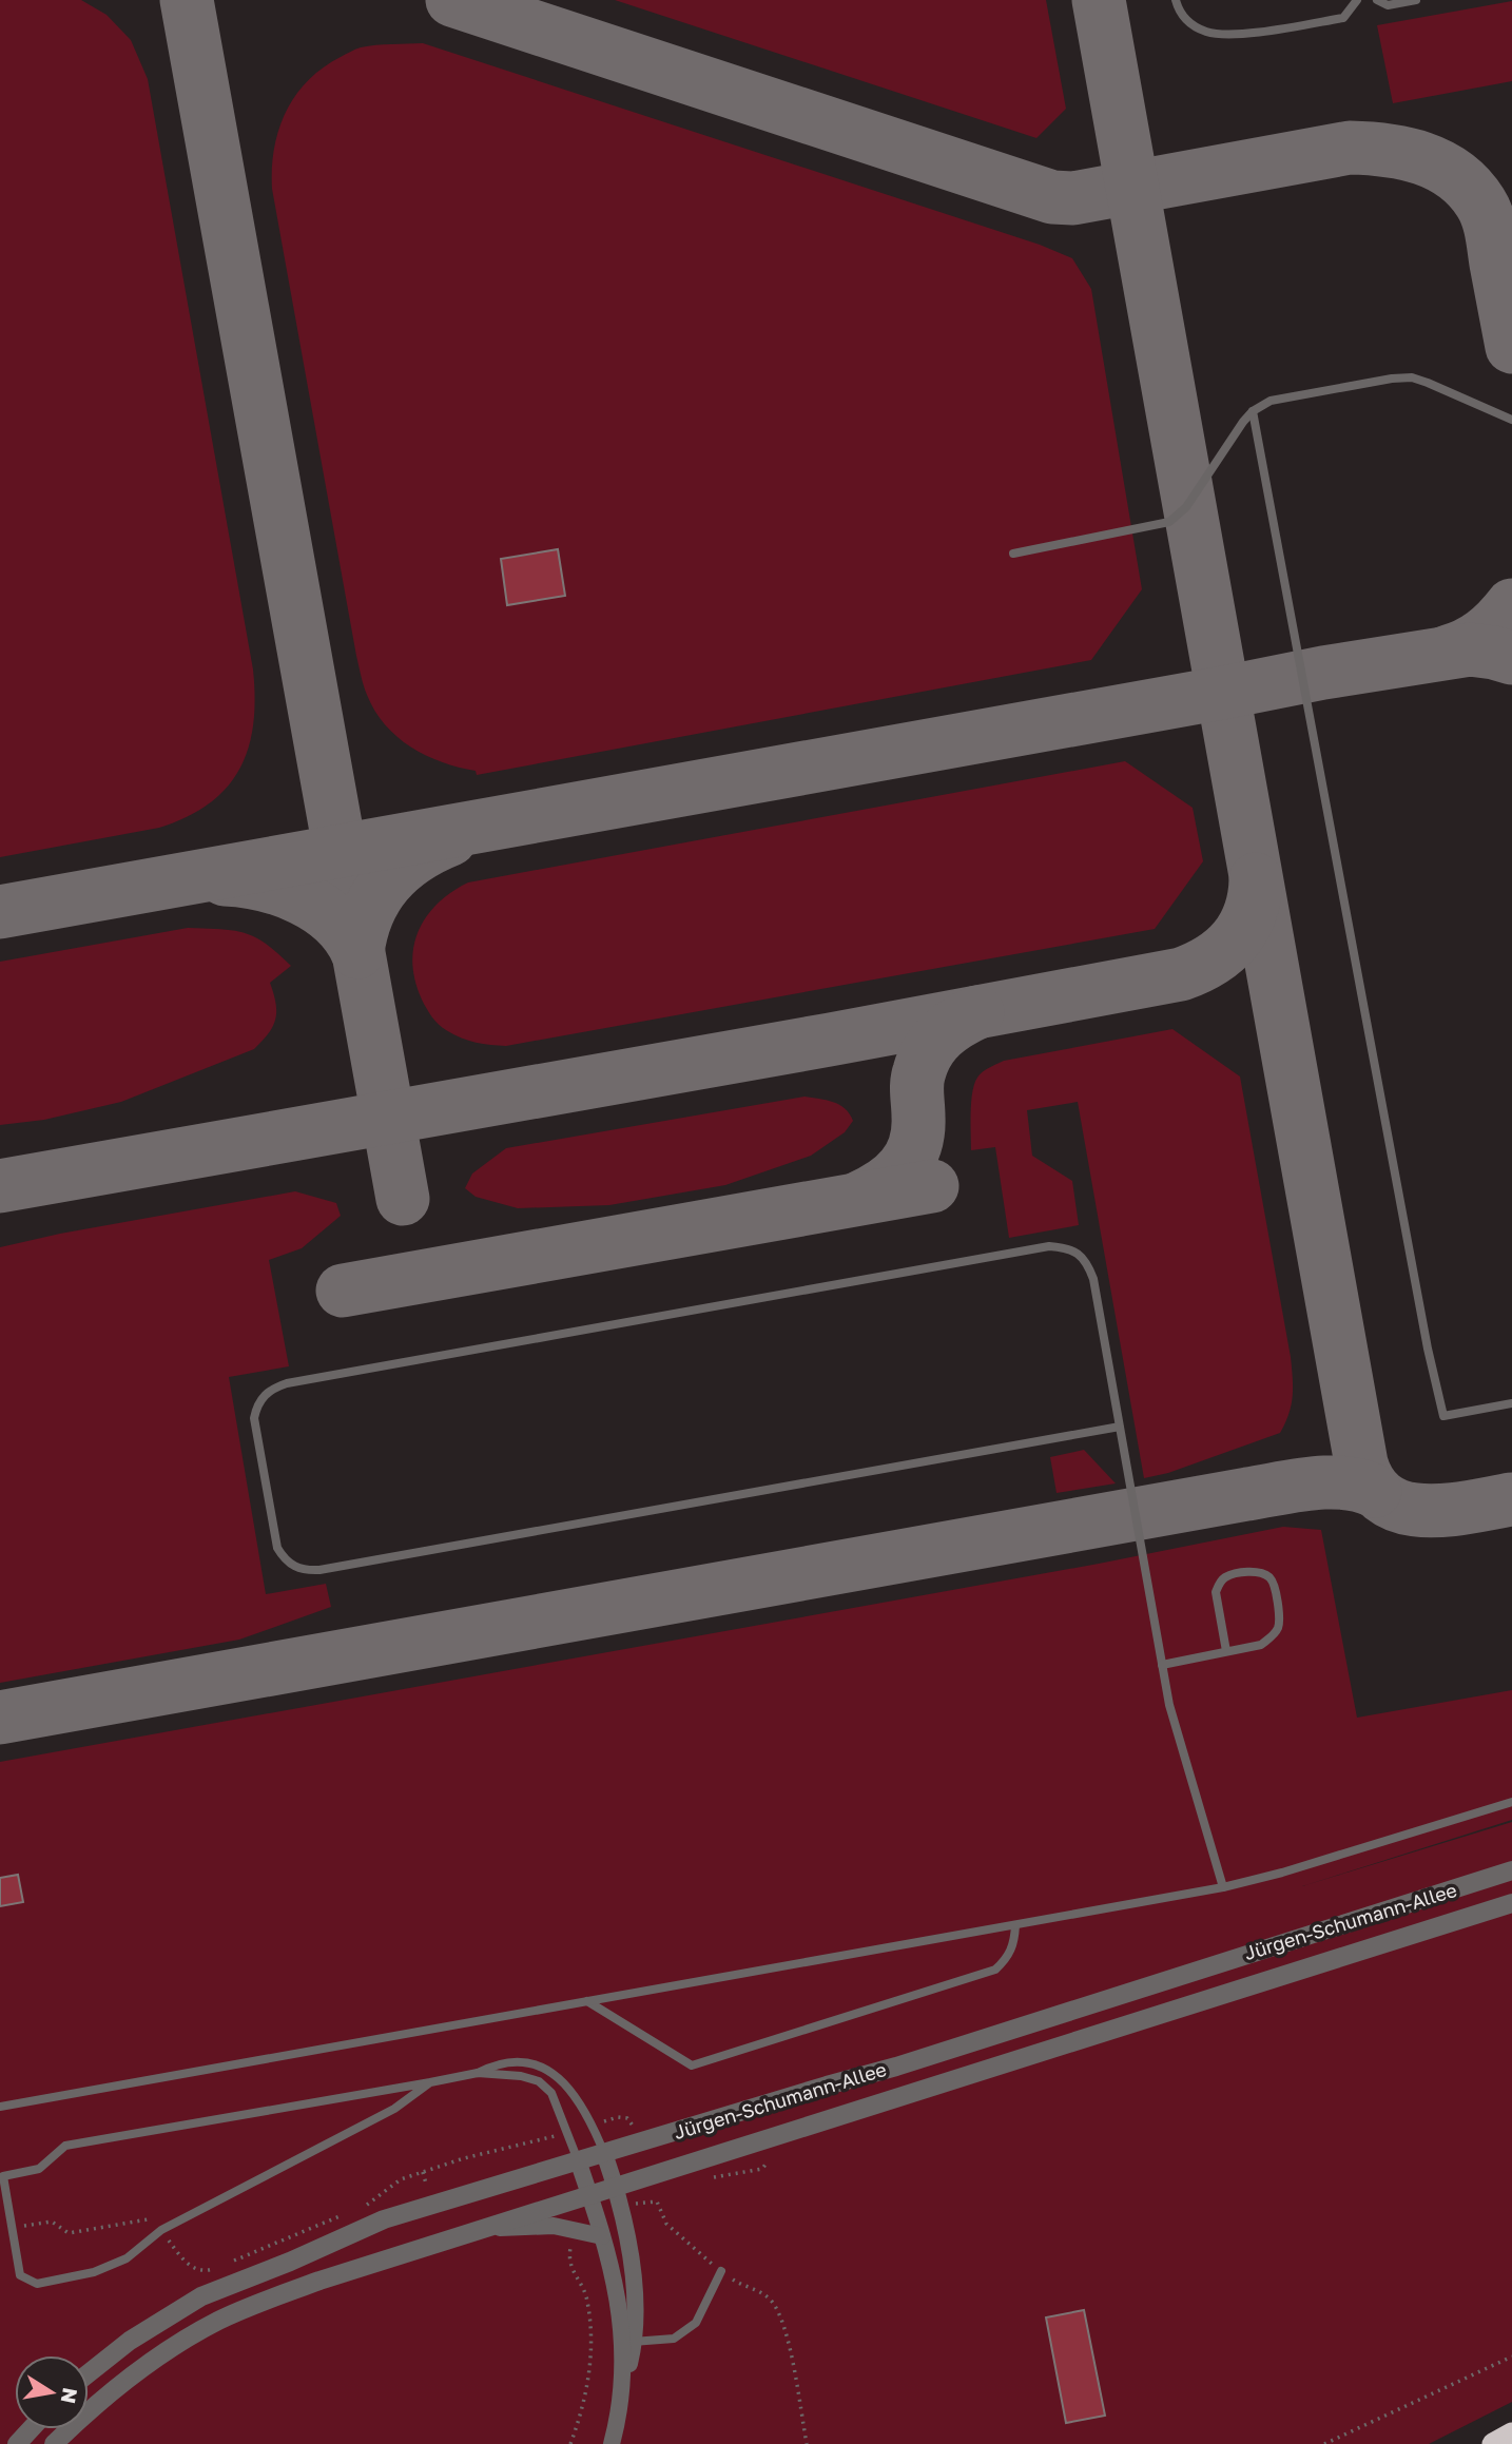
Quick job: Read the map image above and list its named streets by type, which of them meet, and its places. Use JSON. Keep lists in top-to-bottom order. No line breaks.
{"streets":{"street":["Jürgen-Schumann-Allee"]},"north":"right"}
